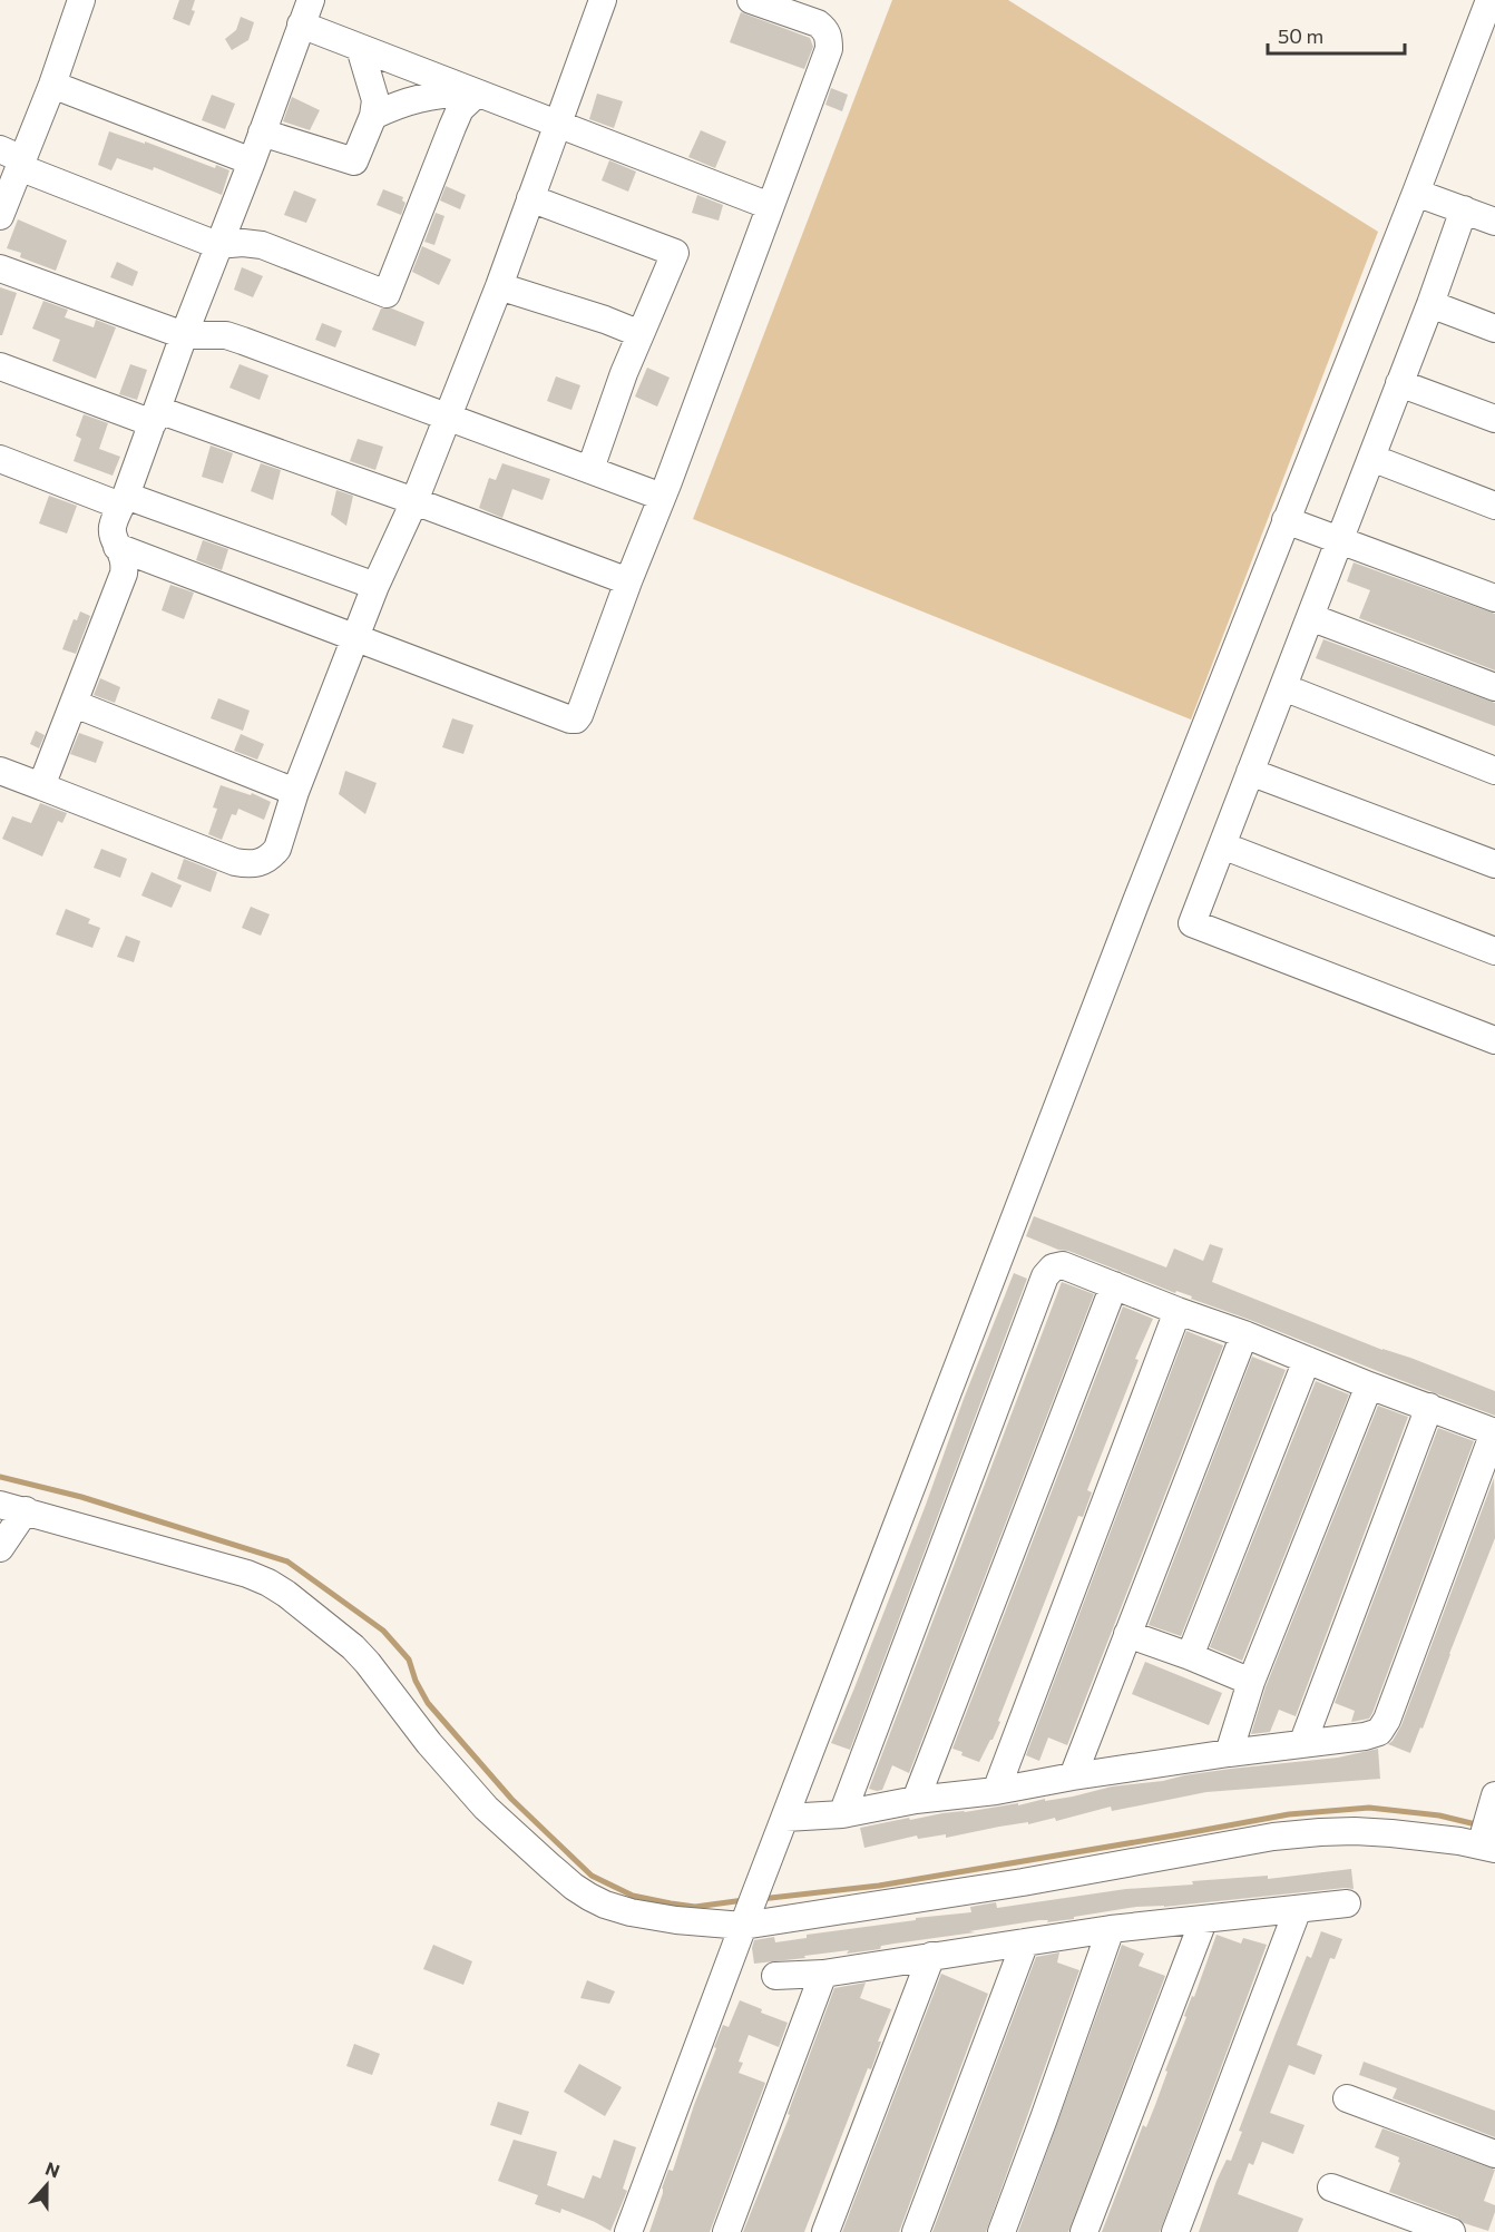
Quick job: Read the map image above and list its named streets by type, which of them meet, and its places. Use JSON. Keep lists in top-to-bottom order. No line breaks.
{"scale_bar":"50 m","north":"top"}
